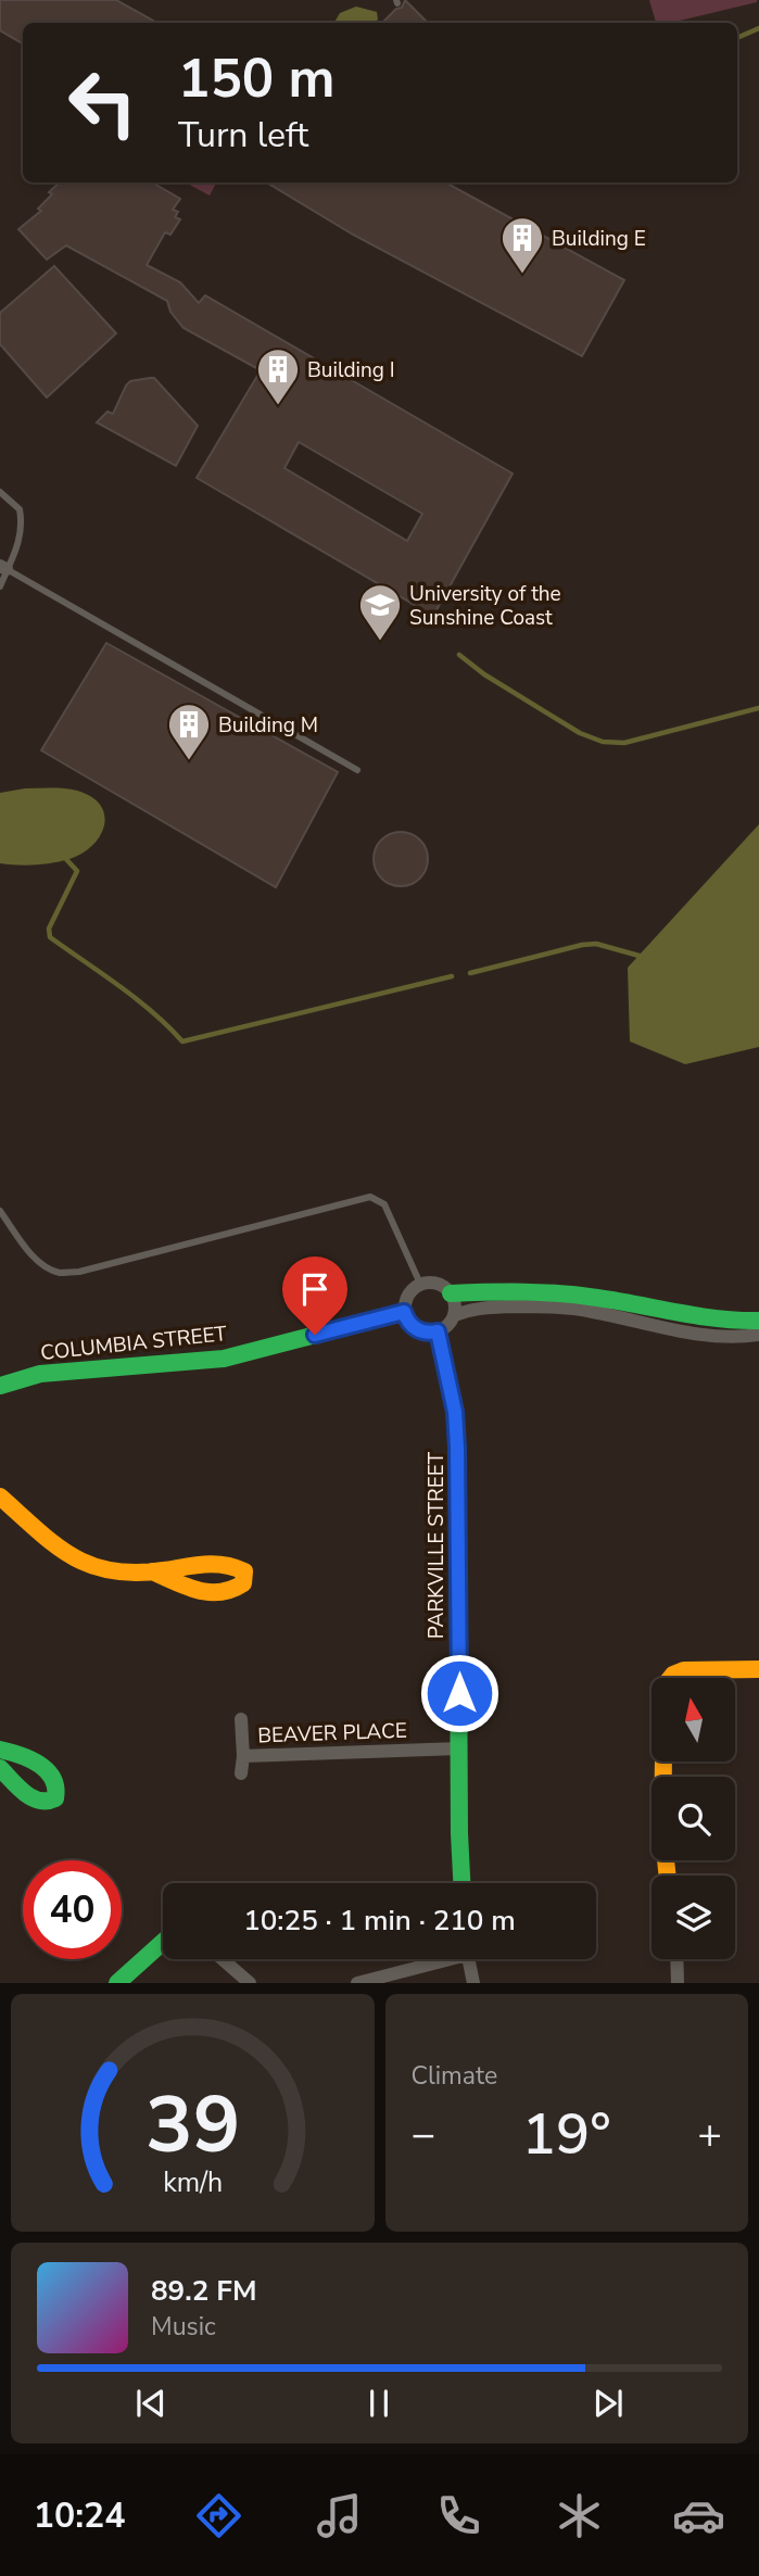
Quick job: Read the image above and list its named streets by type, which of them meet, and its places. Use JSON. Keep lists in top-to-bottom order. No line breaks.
{"streets":{"street":["COLUMBIA STREET","PARKVILLE STREET","BEAVER PLACE"]},"crossings":[["COLUMBIA STREET","PARKVILLE STREET"],["PARKVILLE STREET","BEAVER PLACE"]],"places":{"building":["Building E","Building I","Building M"],"school or university":["University of the Sunshine Coast"]},"north":"top","page":{"turn":["150 m","Turn left"],"limit":"40","trip":"10:25 · 1 min · 210 m","tile":"Climate","heat":["−","19°","+"],"song":["89.2 FM","Music"],"tabs":"10:24","gauge":["39","km/h"]}}
